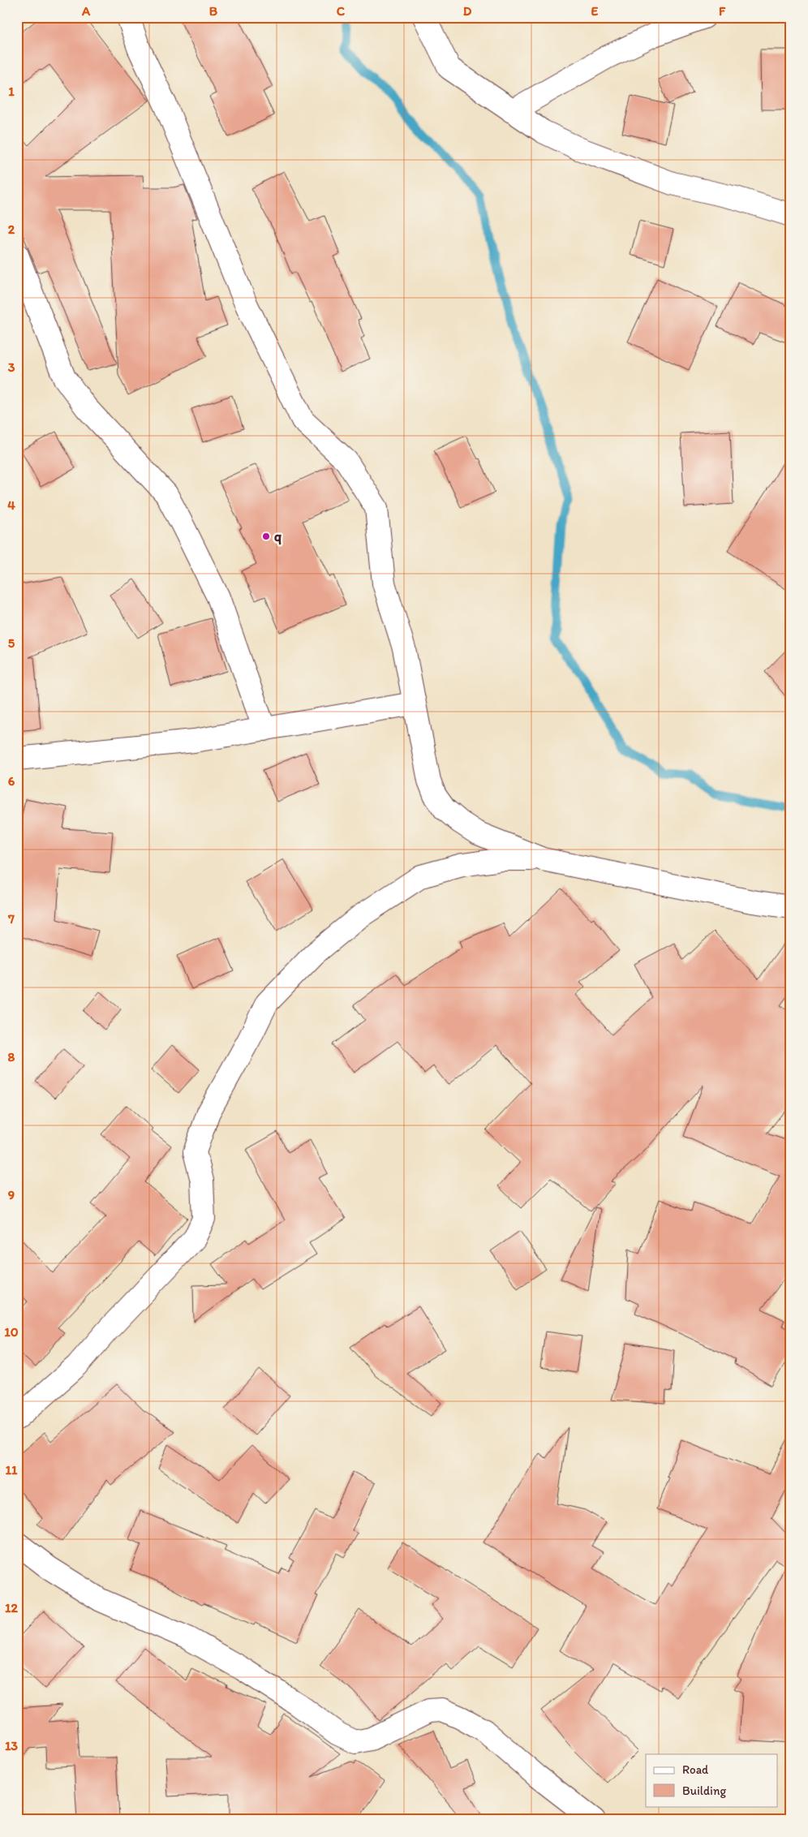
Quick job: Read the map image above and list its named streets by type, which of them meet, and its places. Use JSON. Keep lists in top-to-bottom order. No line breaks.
{"places":["q"],"legend":["Road","Building"],"grid":{"columns":["A","B","C","D","E","F"],"rows":["1","2","3","4","5","6","7","8","9","10","11","12","13"]}}
